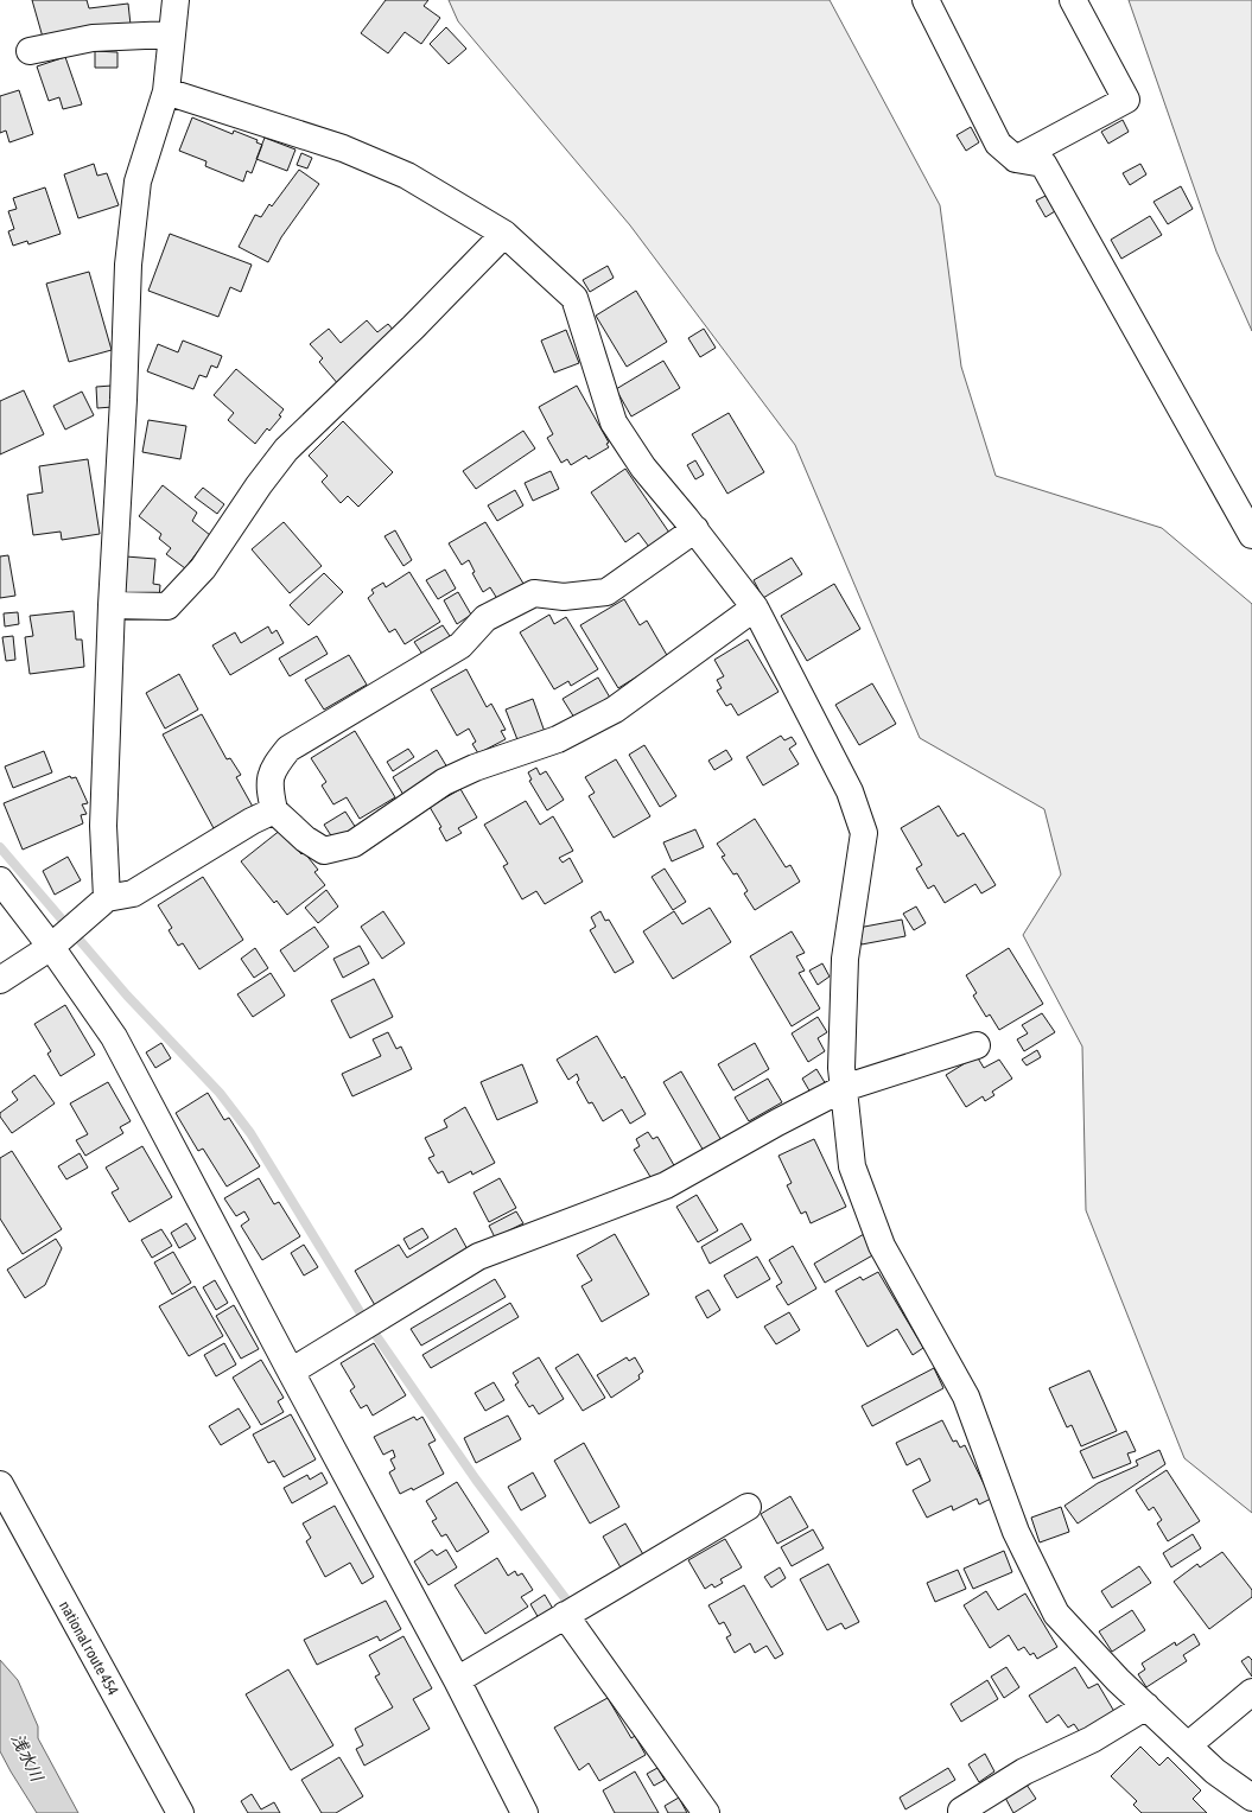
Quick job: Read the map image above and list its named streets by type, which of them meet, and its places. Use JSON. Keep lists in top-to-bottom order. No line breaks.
{"streets":{"main road":["national route 454"]},"water":["浅水川"]}
